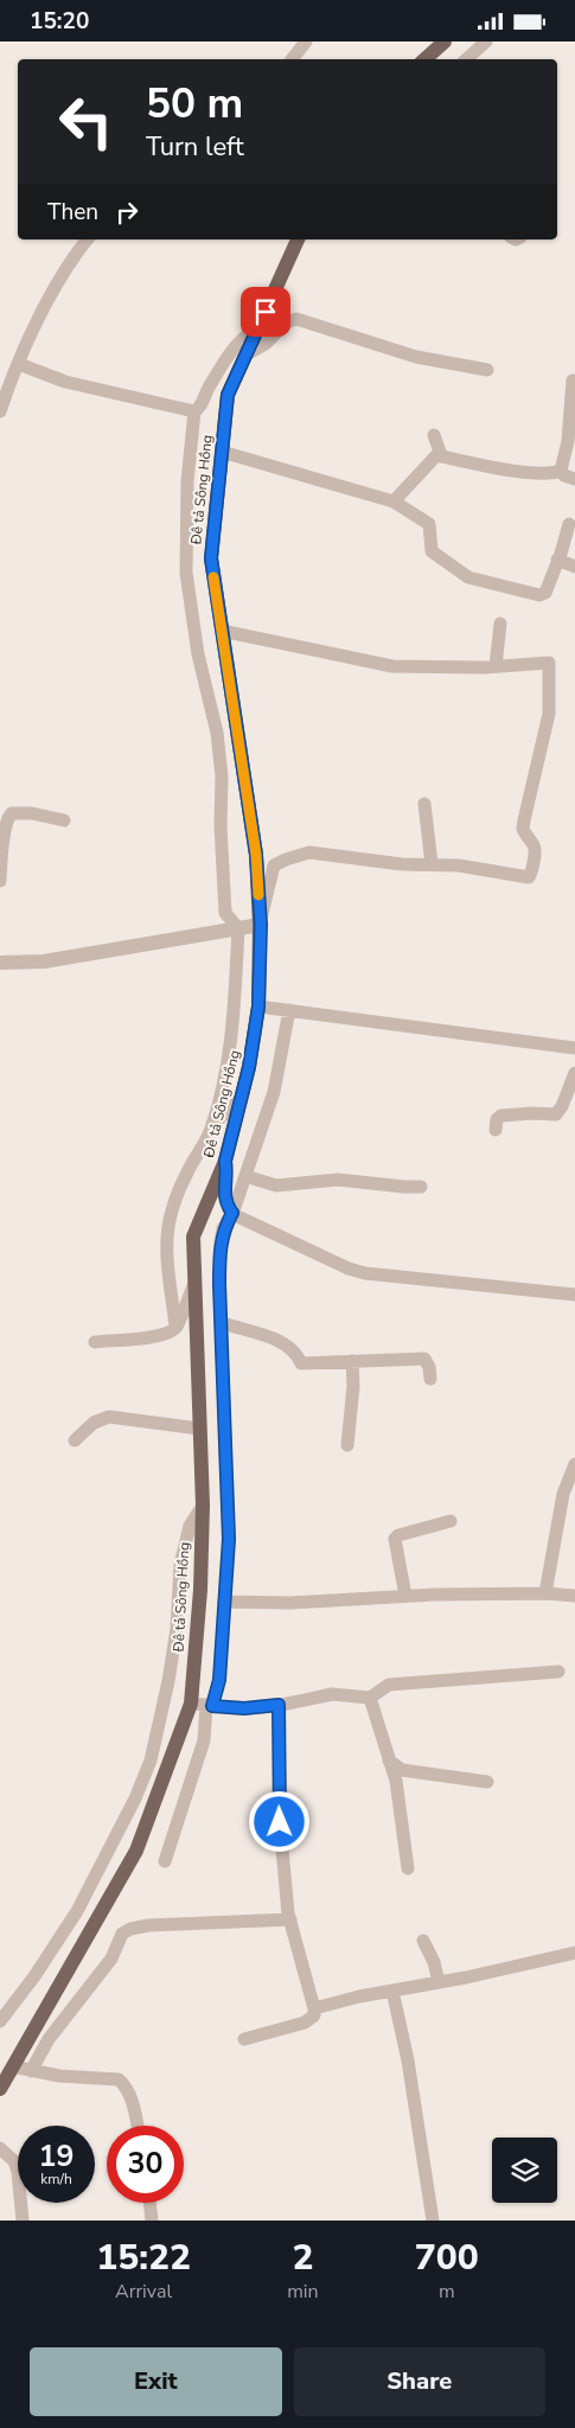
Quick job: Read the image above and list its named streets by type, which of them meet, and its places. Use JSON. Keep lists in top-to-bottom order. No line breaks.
{"streets":{"main road":["Đê tả Sông Hồng"]},"page":{"status":"15:20","turn":["50 m","Turn left"],"then":"Then","speed":"19 km/h","limit":"30","eta":["15:22","Arrival","2","min","700","m"],"buttons":["Exit","Share"]}}
